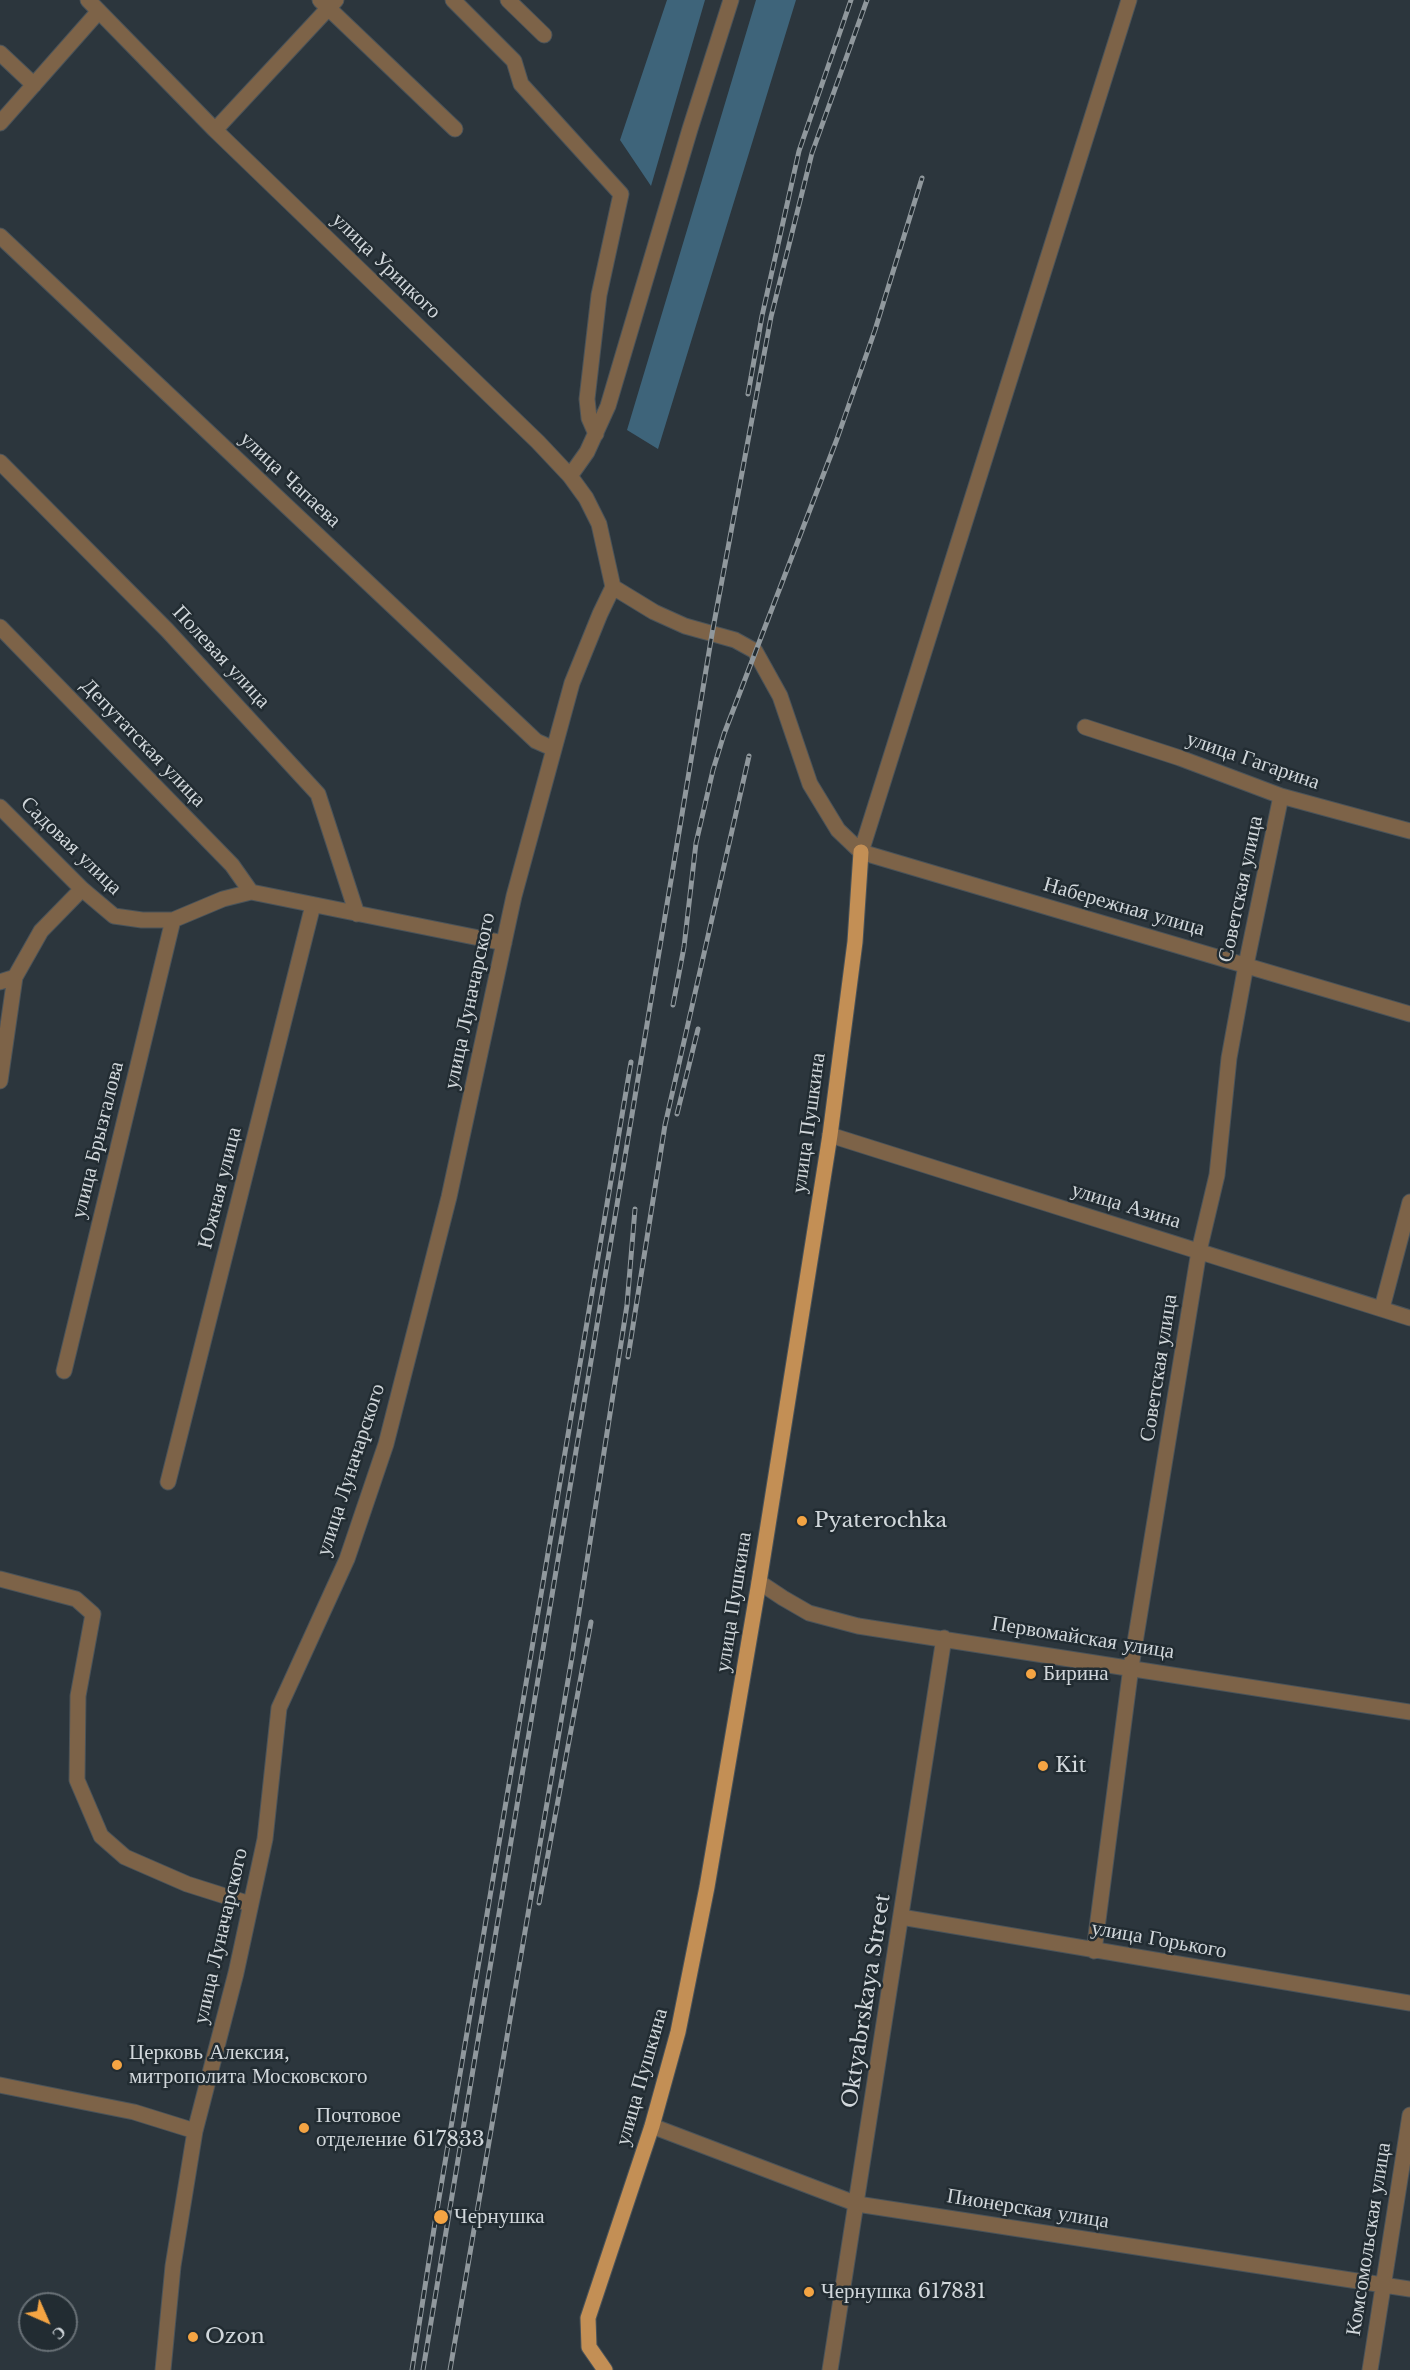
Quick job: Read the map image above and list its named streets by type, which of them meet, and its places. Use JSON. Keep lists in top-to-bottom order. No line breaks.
{"streets":{"main road":["улица Пушкина"],"street":["улица Урицкого","улица Чапаева","Полевая улица","Депутатская улица","улица Гагарина","Садовая улица","Советская улица","Набережная улица","улица Луначарского","улица Брызгалова","Южная улица","улица Азина","Первомайская улица","улица Горького","Oktyabrskaya Street","Пионерская улица","Комсомольская улица"]},"crossings":[["улица Урицкого","улица Луначарского"],["улица Чапаева","улица Луначарского"],["Депутатская улица","Садовая улица"],["улица Гагарина","Советская улица"],["Садовая улица","улица Брызгалова"],["Советская улица","Набережная улица"],["Советская улица","улица Азина"],["Советская улица","Первомайская улица"],["Советская улица","улица Горького"],["Набережная улица","улица Пушкина"],["улица Пушкина","улица Азина"],["улица Пушкина","Первомайская улица"],["улица Пушкина","Пионерская улица"],["Первомайская улица","Oktyabrskaya Street"],["улица Горького","Oktyabrskaya Street"],["Oktyabrskaya Street","Пионерская улица"],["Пионерская улица","Комсомольская улица"]],"places":["Pyaterochka","Бирина","Kit","Церковь Алексия, митрополита Московского","Почтовое отделение 617833","Чернушка","Чернушка 617831","Ozon"],"north":"bottom right"}
